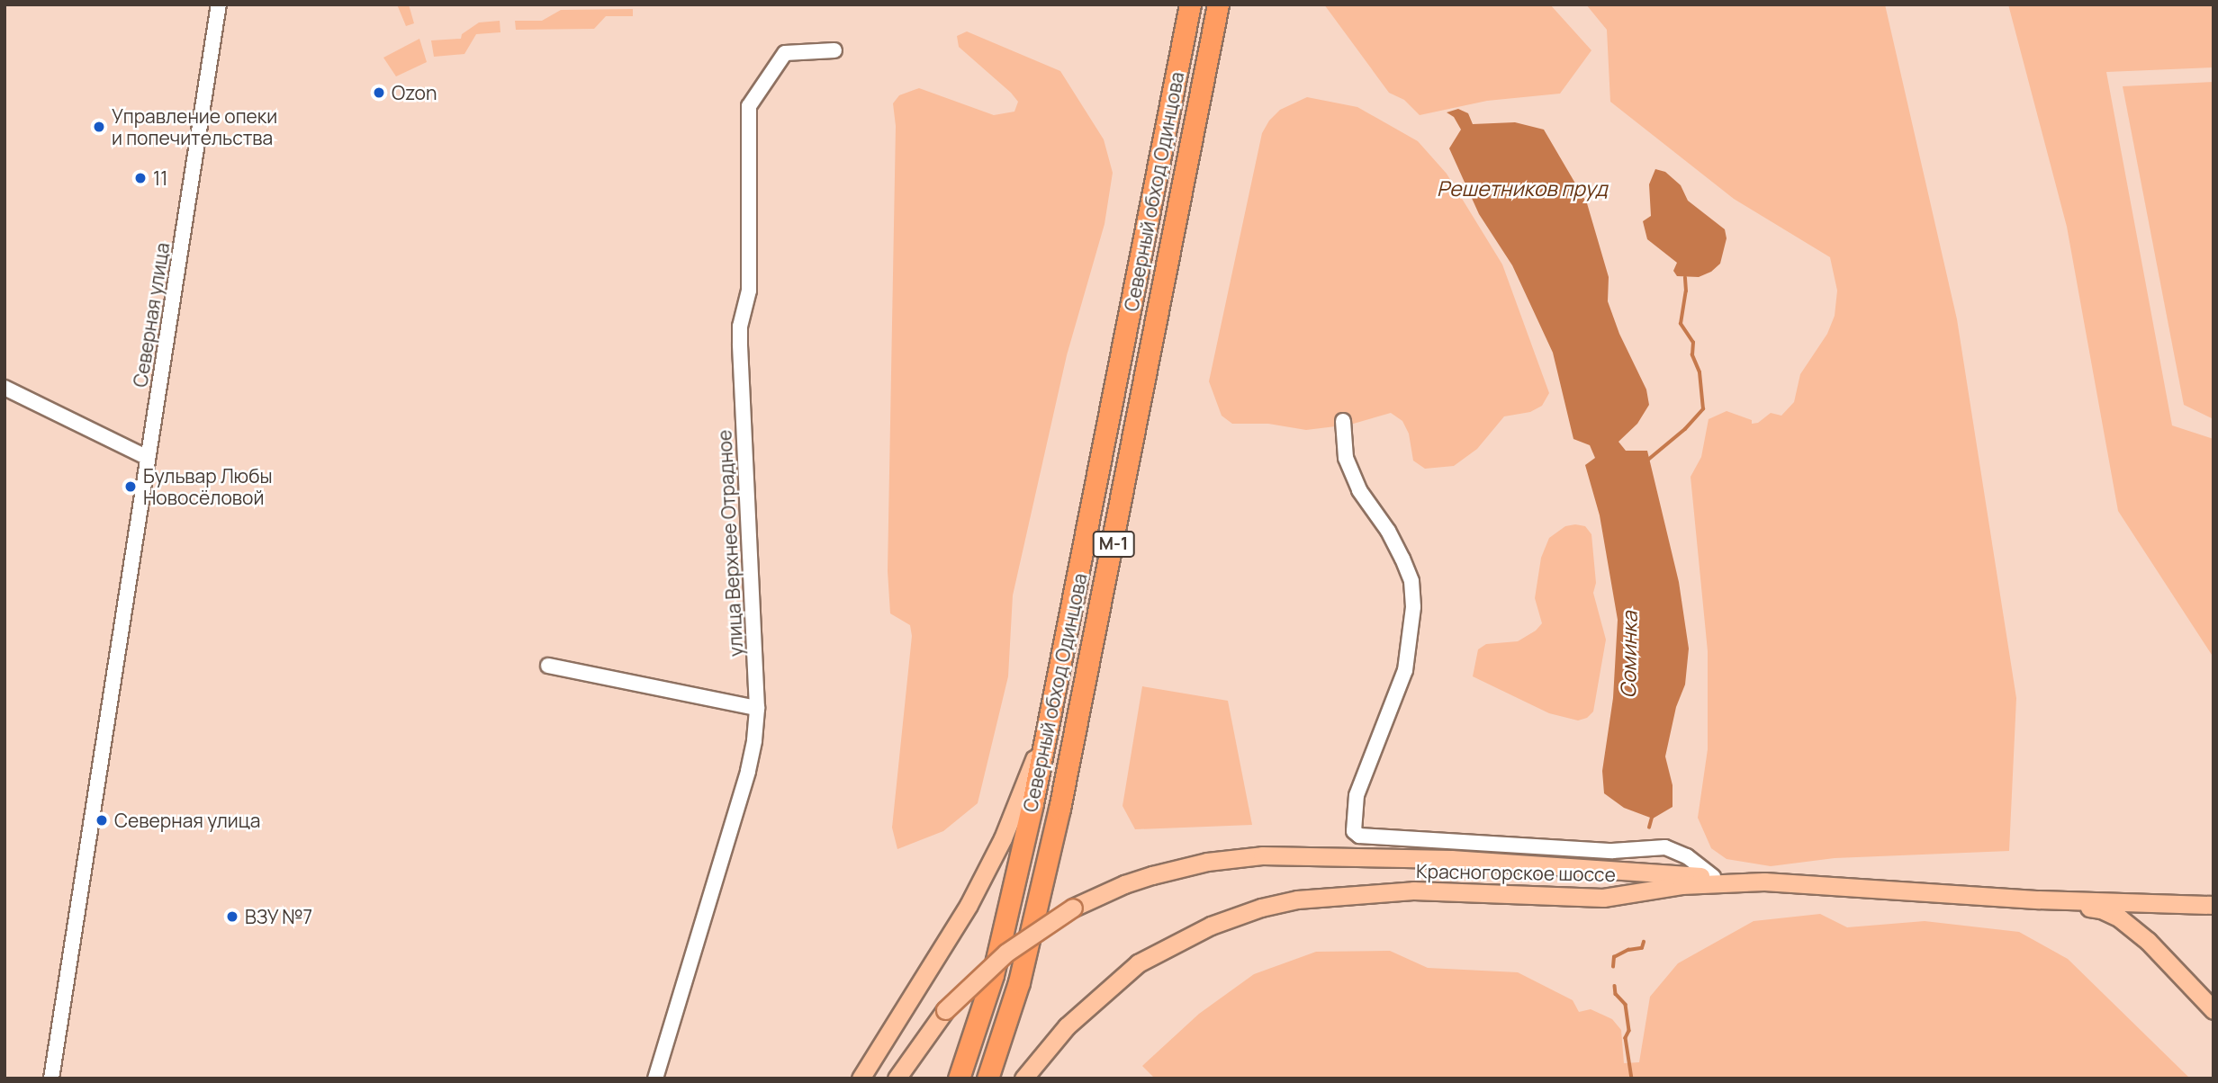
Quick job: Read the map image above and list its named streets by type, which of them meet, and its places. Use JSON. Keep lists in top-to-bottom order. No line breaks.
{"streets":{"highway":["Северный обход Одинцова","М-1"],"main road":["Красногорское шоссе"],"street":["Северная улица","улица Верхнее Отрадное"]},"water":["Решетников пруд","Соминка"],"places":["Ozon","Управление опеки и попечительства","11","Бульвар Любы Новосёловой","Северная улица","ВЗУ №7"]}
